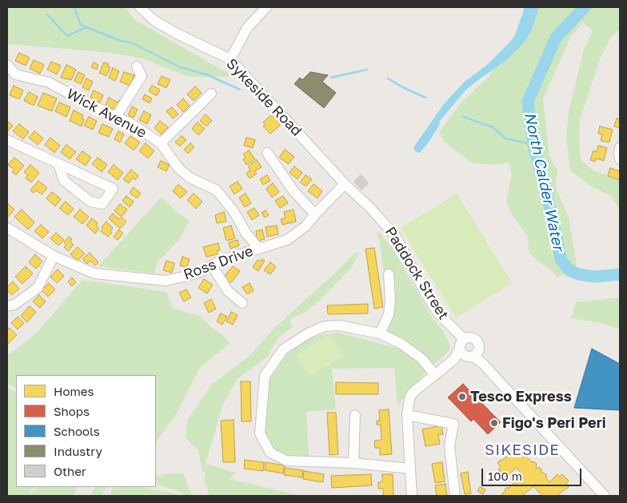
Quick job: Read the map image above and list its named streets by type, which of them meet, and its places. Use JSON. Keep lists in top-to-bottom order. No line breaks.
{"streets":{"street":["Sykeside Road","Wick Avenue","Ross Drive","Paddock Street"]},"crossings":[["Sykeside Road","Ross Drive"],["Sykeside Road","Paddock Street"],["Wick Avenue","Ross Drive"]],"districts":["SIKESIDE"],"water":["North Calder Water"],"places":["Tesco Express","Figo's Peri Peri"],"legend":["Homes","Shops","Schools","Industry","Other"],"scale_bar":"100 m"}
